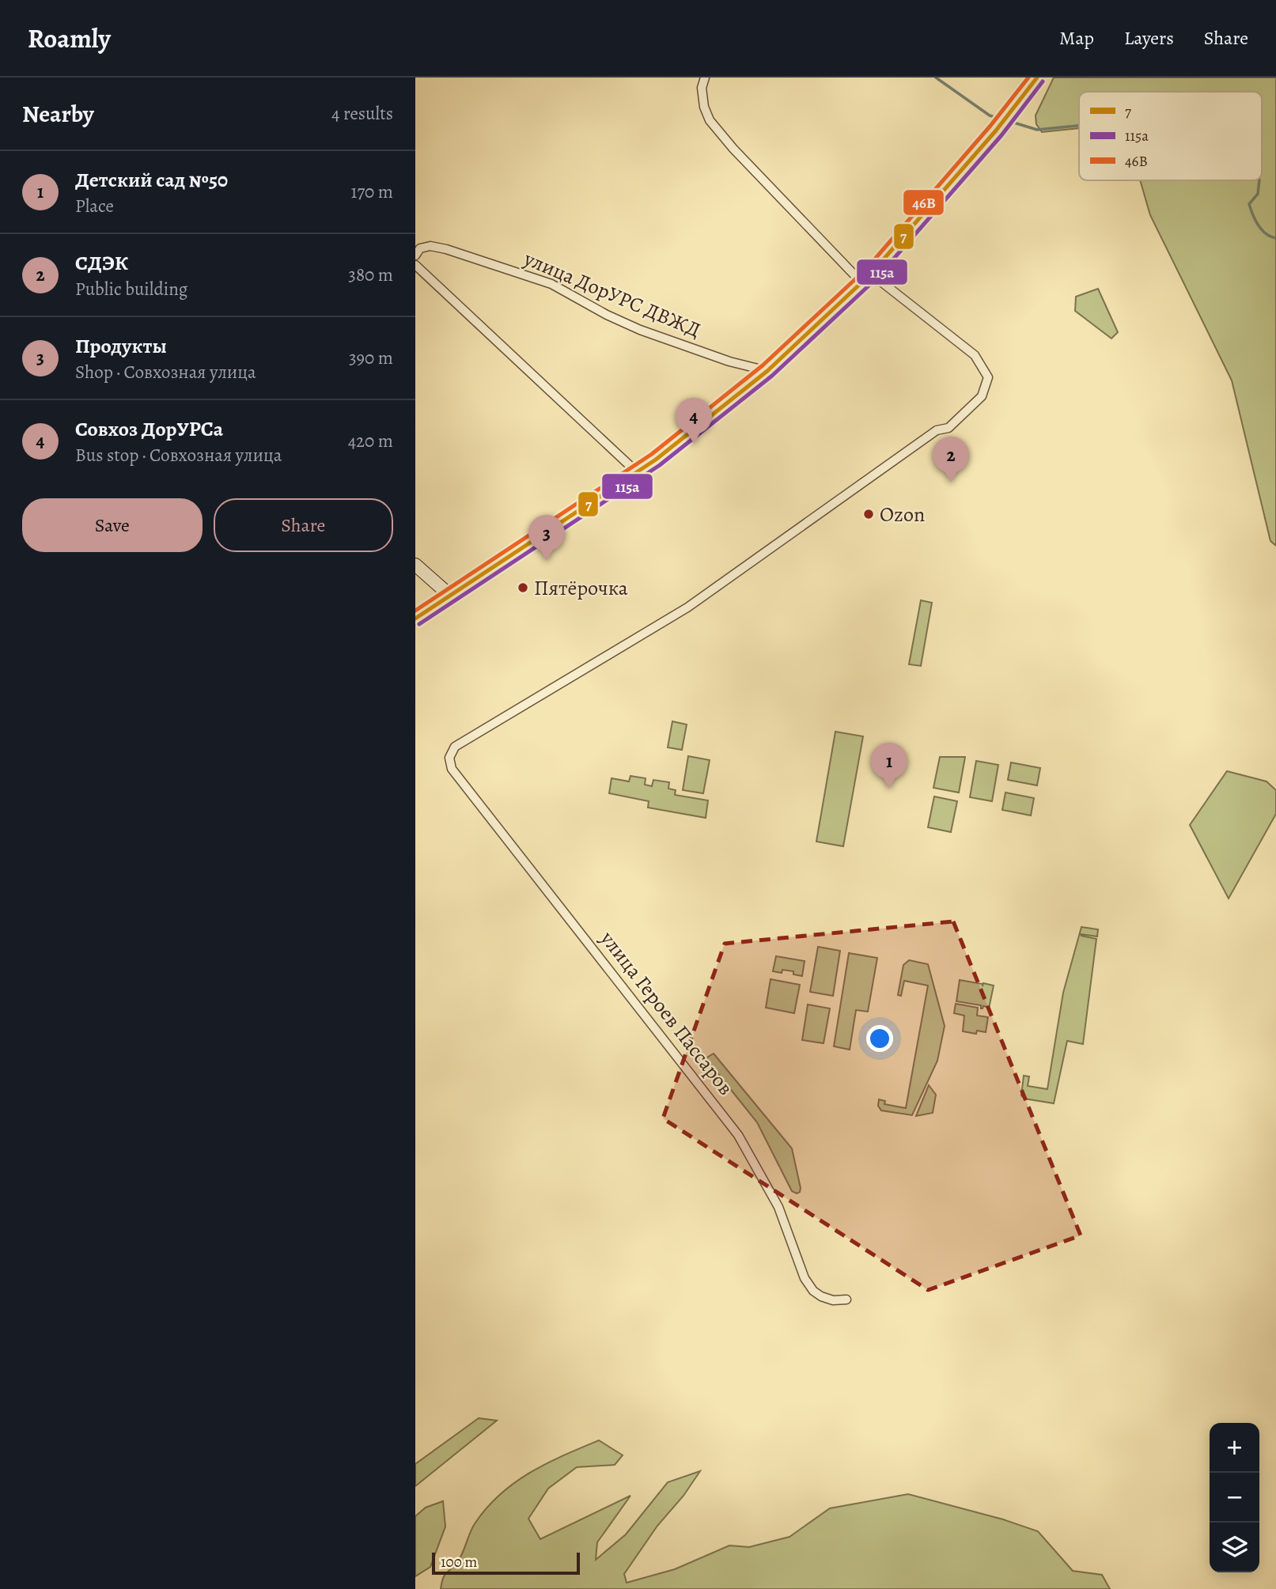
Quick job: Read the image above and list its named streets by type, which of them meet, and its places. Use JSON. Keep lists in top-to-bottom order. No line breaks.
{"streets":{"street":["улица ДорУРС ДВЖД","улица Героев Пассаров"]},"places":["Ozon","Пятёрочка"],"lines":["transit line 7","transit line 46В","transit line 115а"],"legend":["7","115а","46В"],"scale_bar":"100 m","page":{"header":"Roamly","nav":["Map","Layers","Share"],"heading":["Nearby","4 results"],"list":[{"mark":"1","name":"Детский сад №50","note":"Place","value":"170 m"},{"mark":"2","name":"СДЭК","note":"Public building","value":"380 m"},{"mark":"3","name":"Продукты","note":"Shop · Совхозная улица","value":"390 m"},{"mark":"4","name":"Совхоз ДорУPCа","note":"Bus stop · Совхозная улица","value":"420 m"}],"pins":["4","2","3","1"],"buttons":["Save","Share"],"map_buttons":["+","−"],"scale":"100 m"}}
